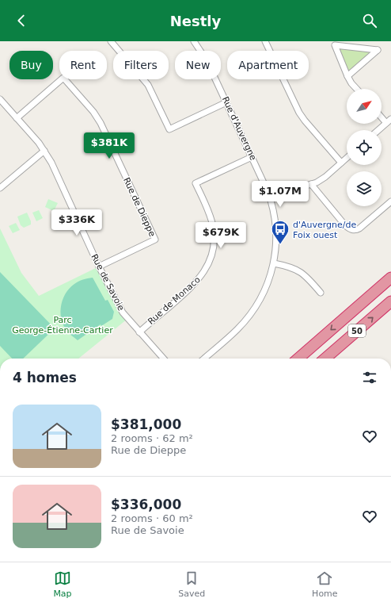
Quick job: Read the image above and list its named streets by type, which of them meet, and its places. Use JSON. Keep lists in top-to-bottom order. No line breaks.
{"streets":{"highway":["50"],"street":["Rue d'Auvergne","Rue de Dieppe","Rue de Savoie","Rue de Monaco"]},"crossings":[["Rue d'Auvergne","Rue de Monaco"],["Rue de Dieppe","Rue de Savoie"],["Rue de Savoie","Rue de Monaco"]],"parks":["Parc George-Étienne-Cartier"],"places":{"bus stop":["d'Auvergne/de Foix ouest"]},"north":"top right","page":{"header":"Nestly","chip":["Buy","Rent","Filters","New","Apartment"],"price":["$381K","$1.07M","$336K","$679K"],"heading":"4 homes","list":[{"name":"$381,000","note":"2 rooms · 62 m² · Rue de Dieppe"},{"name":"$336,000","note":"2 rooms · 60 m² · Rue de Savoie"}],"tabs":["Map","Saved","Home"]}}
